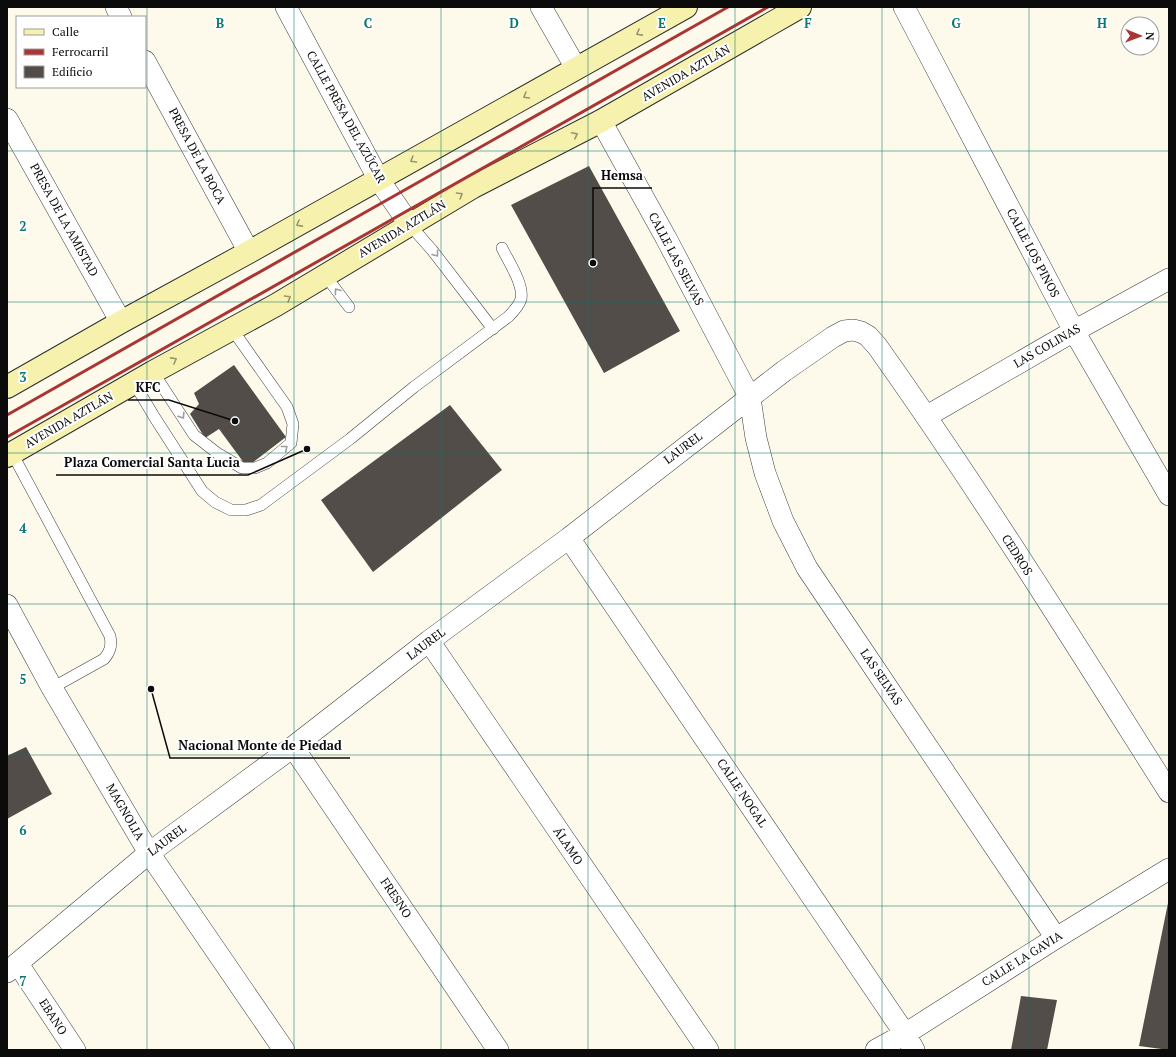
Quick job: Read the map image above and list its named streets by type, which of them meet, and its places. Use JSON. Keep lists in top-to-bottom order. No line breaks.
{"streets":{"main road":["AVENIDA AZTLÁN"],"street":["CALLE PRESA DEL AZÚCAR","PRESA DE LA BOCA","PRESA DE LA AMISTAD","CALLE LOS PINOS","CALLE LAS SELVAS","LAS COLINAS","LAUREL","CEDROS","LAS SELVAS","CALLE NOGAL","MAGNOLIA","ÁLAMO","FRESNO","CALLE LA GAVIA","EBANO"]},"crossings":[["AVENIDA AZTLÁN","CALLE PRESA DEL AZÚCAR"],["AVENIDA AZTLÁN","CALLE LAS SELVAS"],["CALLE LOS PINOS","LAS COLINAS"],["CALLE LAS SELVAS","LAUREL"],["CALLE LAS SELVAS","LAS SELVAS"],["LAS COLINAS","CEDROS"],["LAUREL","CEDROS"],["LAUREL","LAS SELVAS"],["LAUREL","CALLE NOGAL"],["LAUREL","MAGNOLIA"],["LAUREL","ÁLAMO"],["LAUREL","FRESNO"],["LAUREL","EBANO"],["LAS SELVAS","CALLE LA GAVIA"],["CALLE NOGAL","CALLE LA GAVIA"]],"places":["Hemsa","KFC","Plaza Comercial Santa Lucia","Nacional Monte de Piedad"],"legend":["Calle","Ferrocarril","Edificio"],"north":"right","grid":{"columns":["B","C","D","E","F","G","H"],"rows":["2","3","4","5","6","7"]}}
